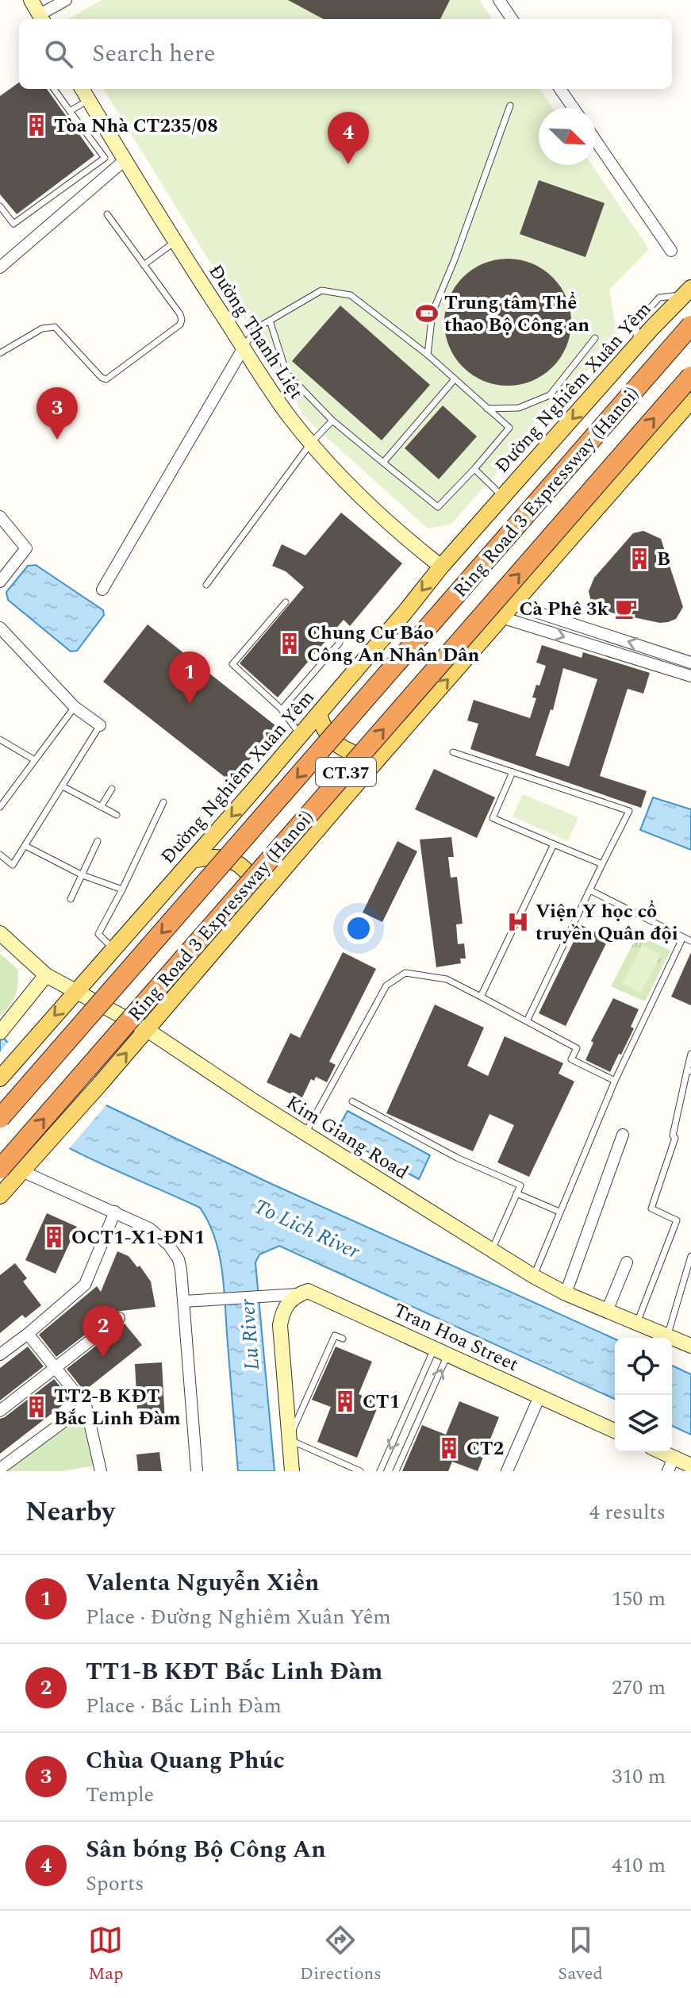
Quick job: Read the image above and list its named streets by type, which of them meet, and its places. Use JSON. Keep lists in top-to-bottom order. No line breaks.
{"streets":{"highway":["Ring Road 3 Expressway (Hanoi)","CT.37"],"main road":["Đường Thanh Liệt","Đường Nghiêm Xuân Yêm","Kim Giang Road","Tran Hoa Street"]},"crossings":[["Đường Thanh Liệt","Đường Nghiêm Xuân Yêm"],["Đường Nghiêm Xuân Yêm","Kim Giang Road"]],"water":["To Lich River","Lu River"],"places":{"building":["Tòa Nhà CT235/08","B","Chung Cư Báo Công An Nhân Dân","OCT1-X1-ĐN1","CT1","TT2-B KĐT Bắc Linh Đàm","CT2"],"sports":["Trung tâm Thể thao Bộ Công an"],"cafe":["Cà Phê 3k"],"hospital":["Viện Y học cổ truyền Quân đội"]},"north":"bottom right","page":{"search":"Search here","pins":["4","3","1","2"],"heading":["Nearby","4 results"],"list":[{"mark":"1","name":"Valenta Nguyễn Xiển","note":"Place · Đường Nghiêm Xuân Yêm","value":"150 m"},{"mark":"2","name":"TT1-B KĐT Bắc Linh Đàm","note":"Place · Bắc Linh Đàm","value":"270 m"},{"mark":"3","name":"Chùa Quang Phúc","note":"Temple","value":"310 m"},{"mark":"4","name":"Sân bóng Bộ Công An","note":"Sports","value":"410 m"}],"nav":["Map","Directions","Saved"]}}
